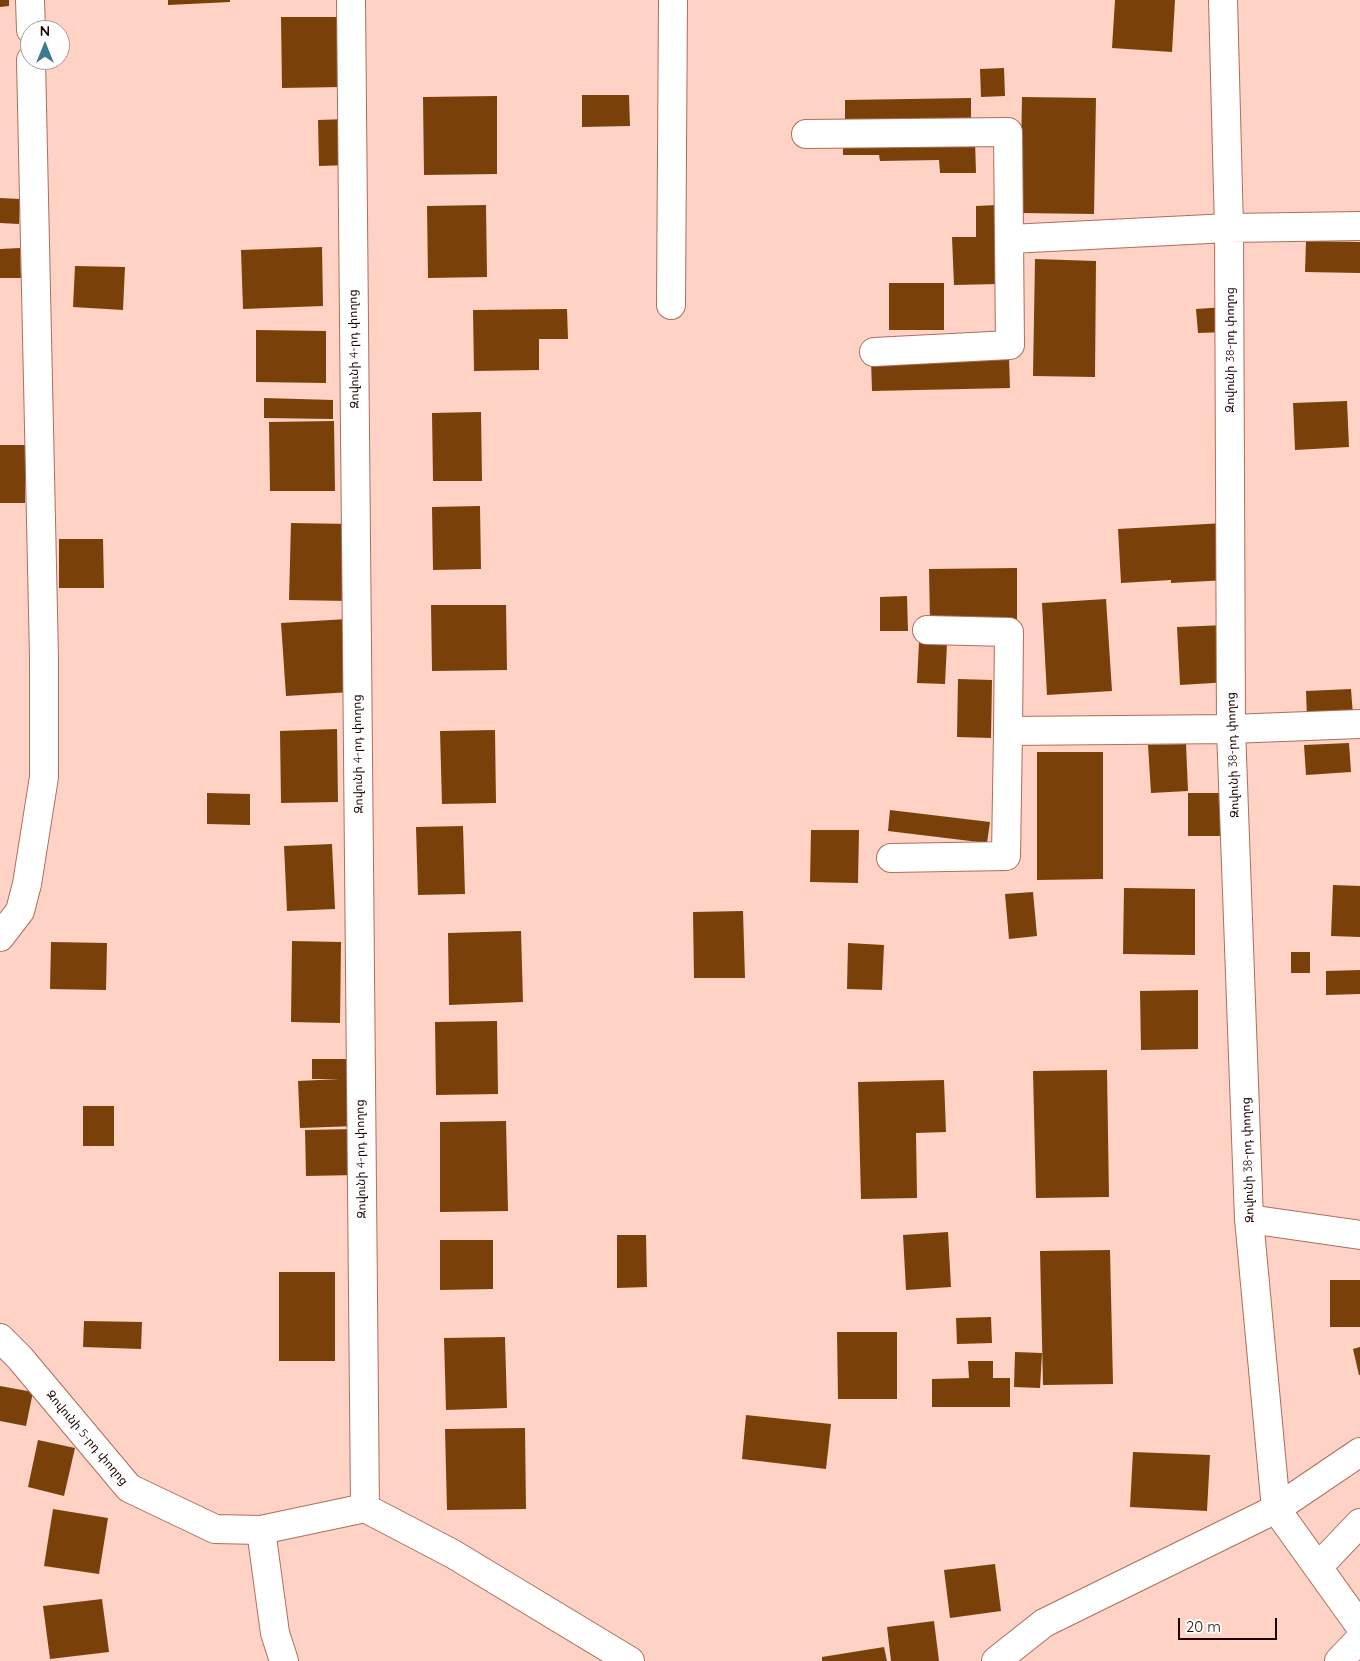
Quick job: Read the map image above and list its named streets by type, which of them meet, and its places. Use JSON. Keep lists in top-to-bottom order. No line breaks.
{"streets":{"street":["Զովունի 4-րդ փողոց","Զովունի 38-րդ փողոց","Զովունի 5-րդ փողոց"]},"crossings":[["Զովունի 4-րդ փողոց","Զովունի 5-րդ փողոց"]],"scale_bar":"20 m","north":"top"}
